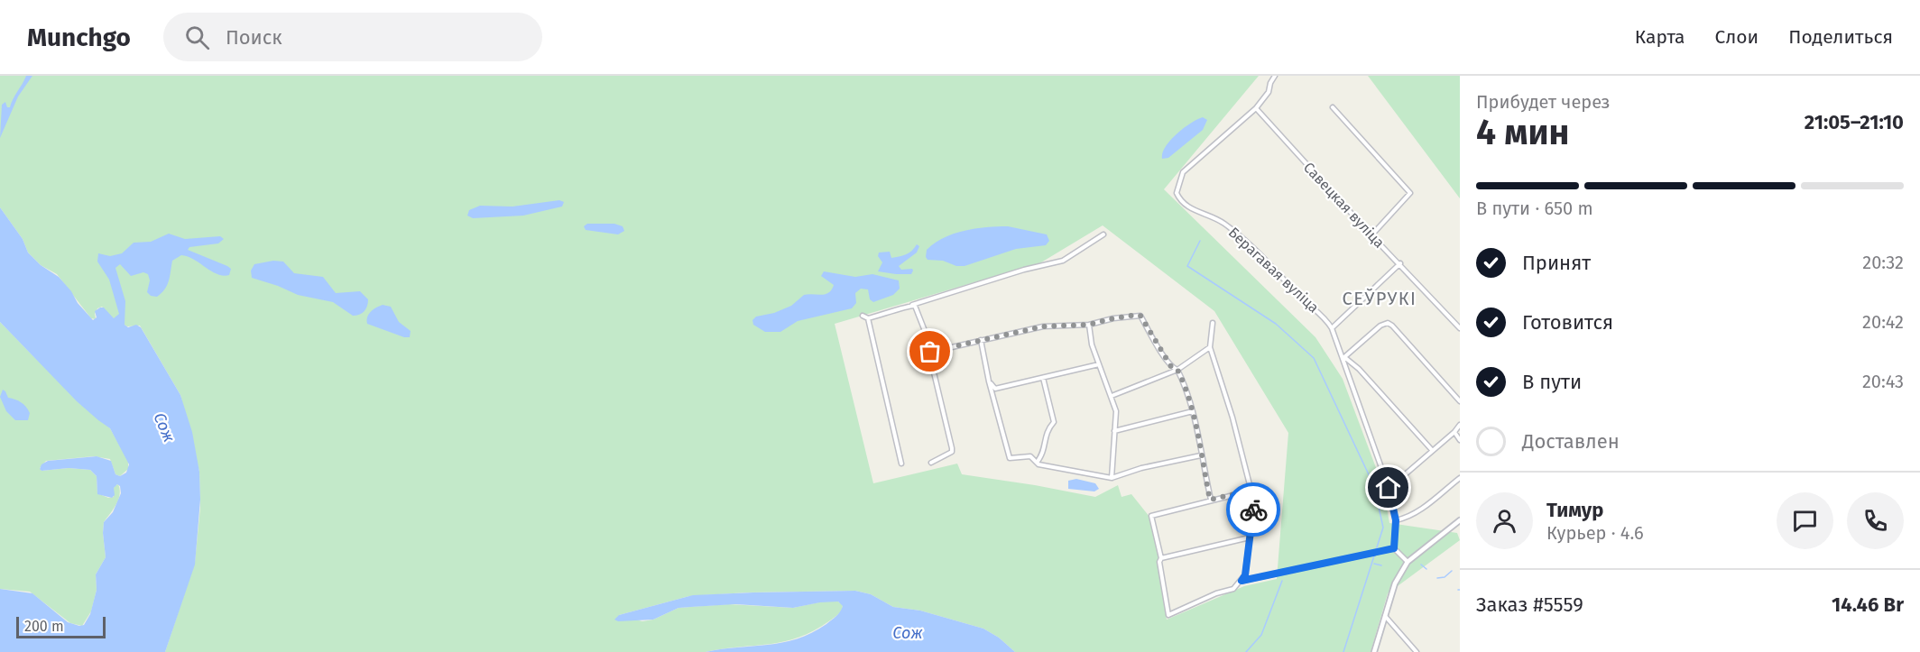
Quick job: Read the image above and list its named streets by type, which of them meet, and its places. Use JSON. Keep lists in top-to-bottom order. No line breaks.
{"streets":{"street":["Савецкая вуліца","Берагавая вуліца"]},"crossings":[["Савецкая вуліца","Берагавая вуліца"]],"districts":["СЕЎРУКІ"],"water":["Сож"],"scale_bar":"200 m","page":{"header":"Munchgo","search":"Поиск","nav":["Карта","Слои","Поделиться"],"heading":["4 мин","Прибудет через","21:05–21:10"],"panel":["Тимур","Курьер · 4.6","Заказ #5559","14.46 Br"],"bar":"В пути · 650 m","list":[["Принят","20:32"],["Готовится","20:42"],["В пути","20:43"],"Доставлен"],"scale":"200 m"}}
